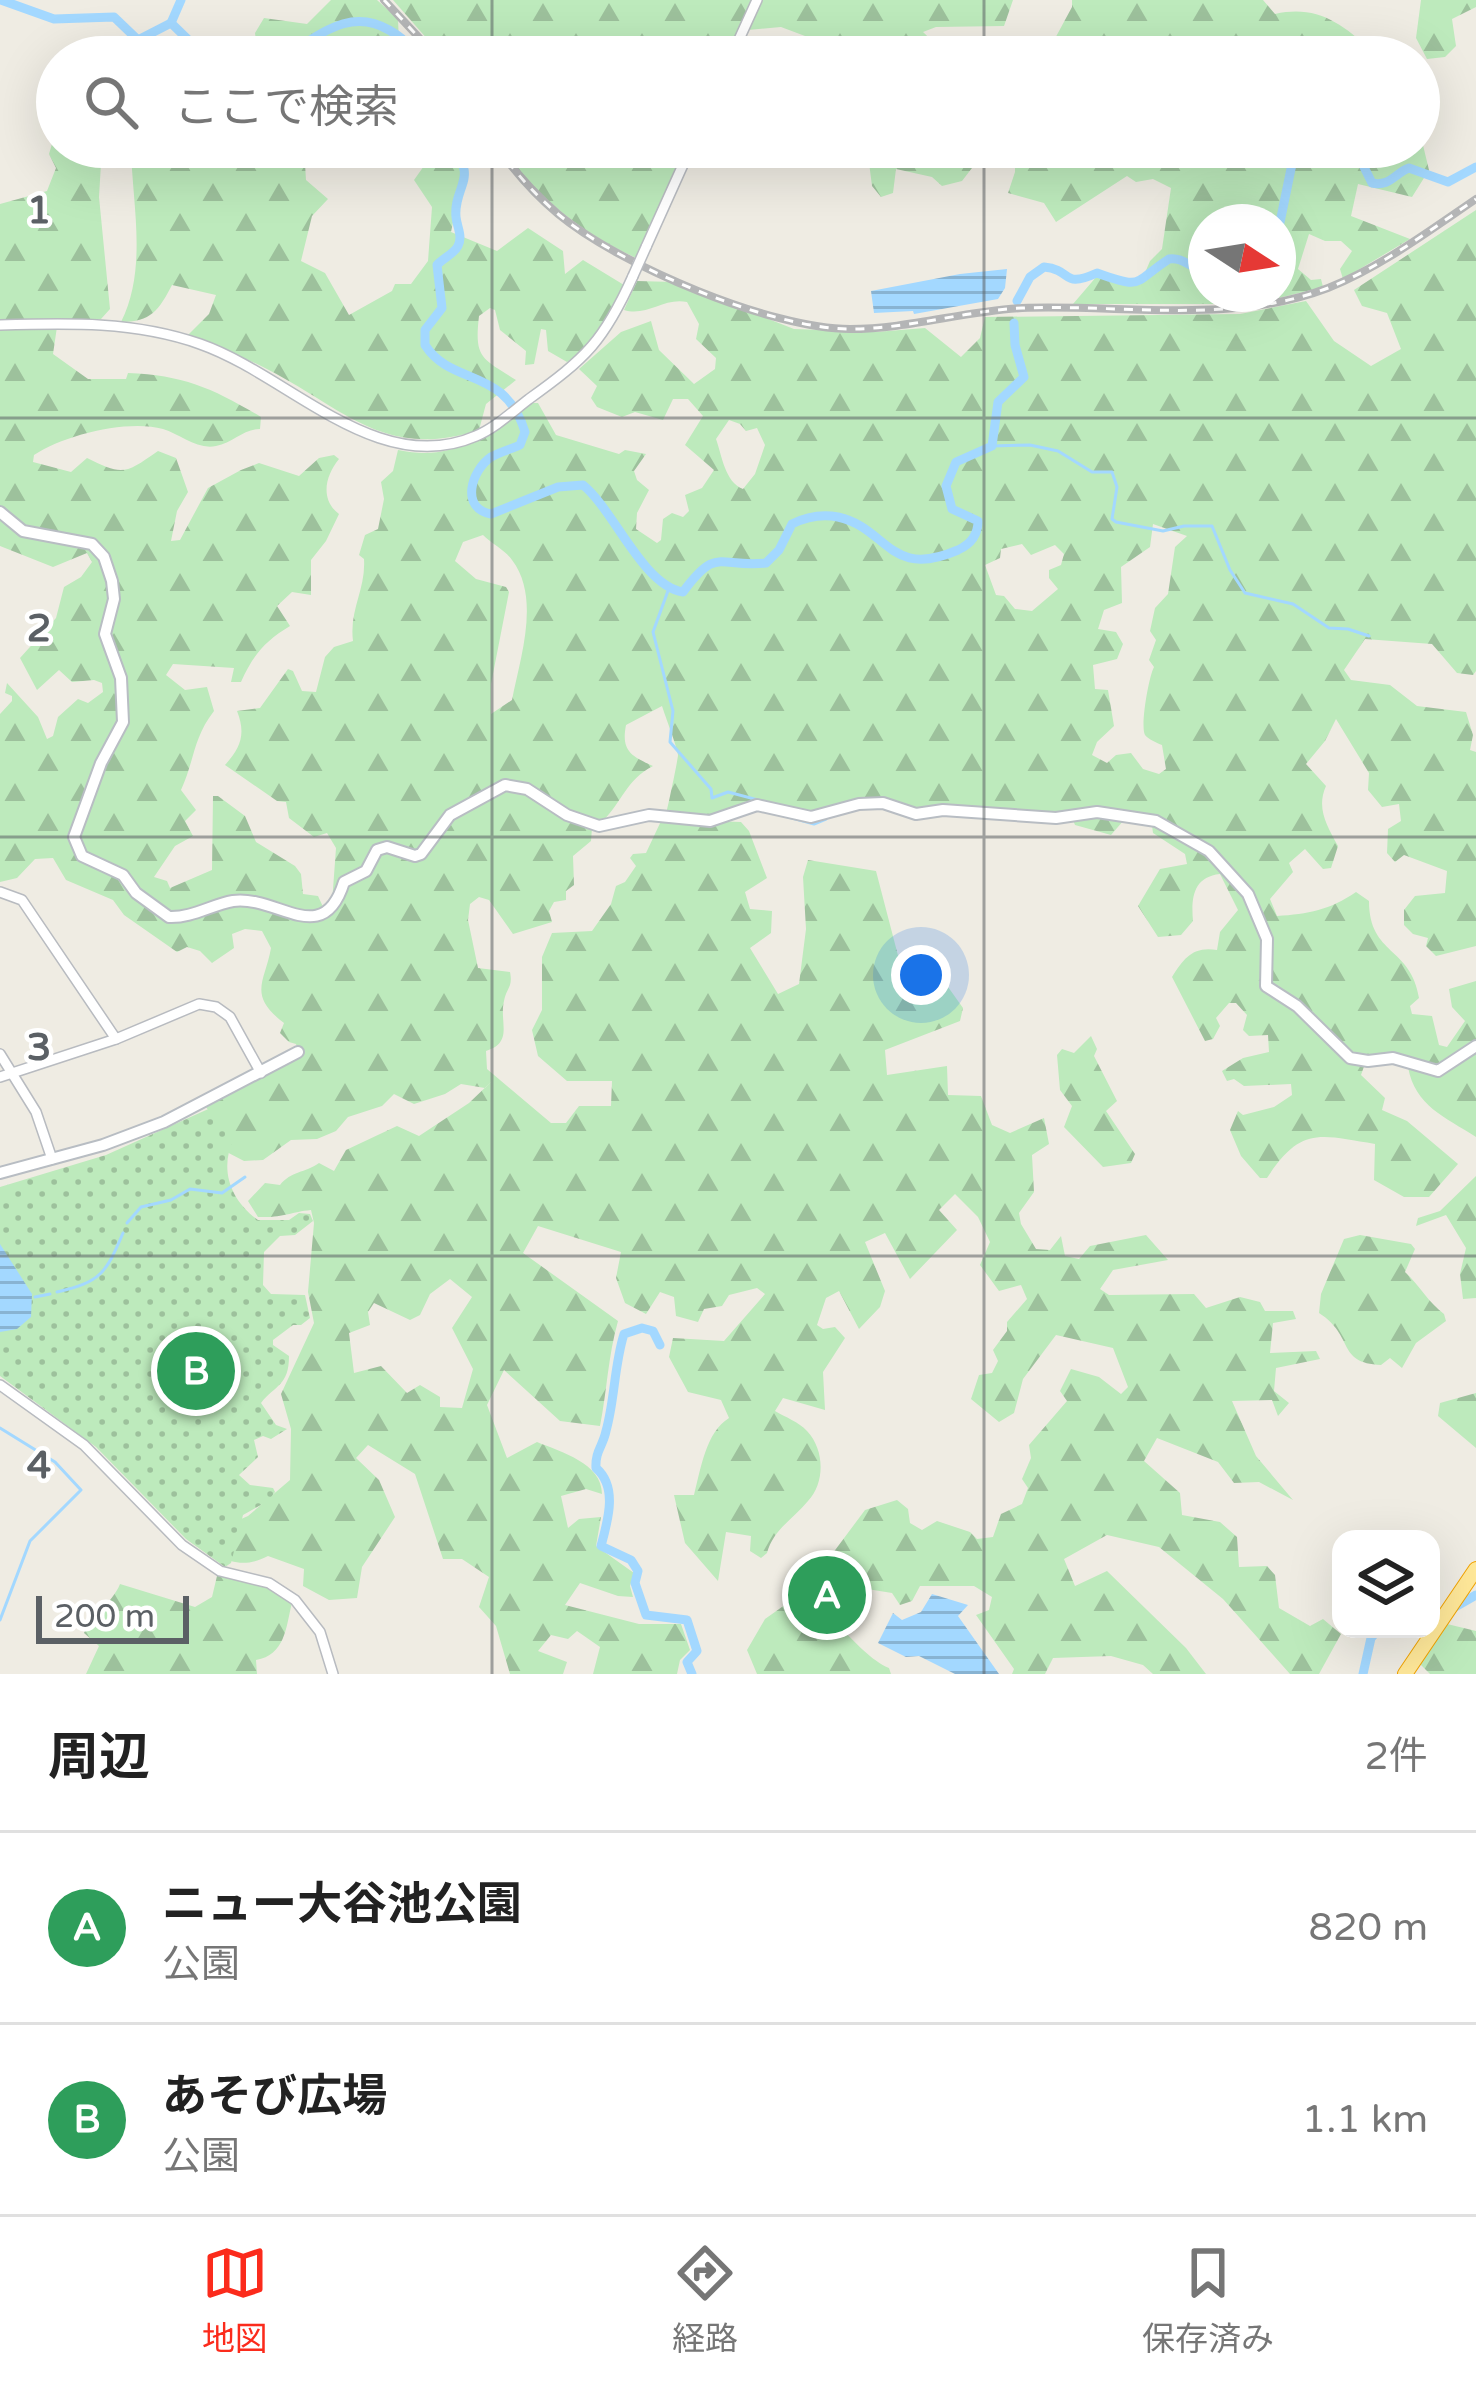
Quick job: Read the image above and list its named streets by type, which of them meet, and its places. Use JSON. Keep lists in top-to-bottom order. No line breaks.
{"scale_bar":"200 m","north":"right","page":{"search":"ここで検索","pins":["B","A"],"scale":"200 m","heading":["周辺","2件"],"list":[{"mark":"A","name":"ニュー大谷池公園","note":"公園","value":"820 m"},{"mark":"B","name":"あそび広場","note":"公園","value":"1.1 km"}],"nav":["地図","経路","保存済み"]},"grid":{"rows":["1","2","3","4"]}}
